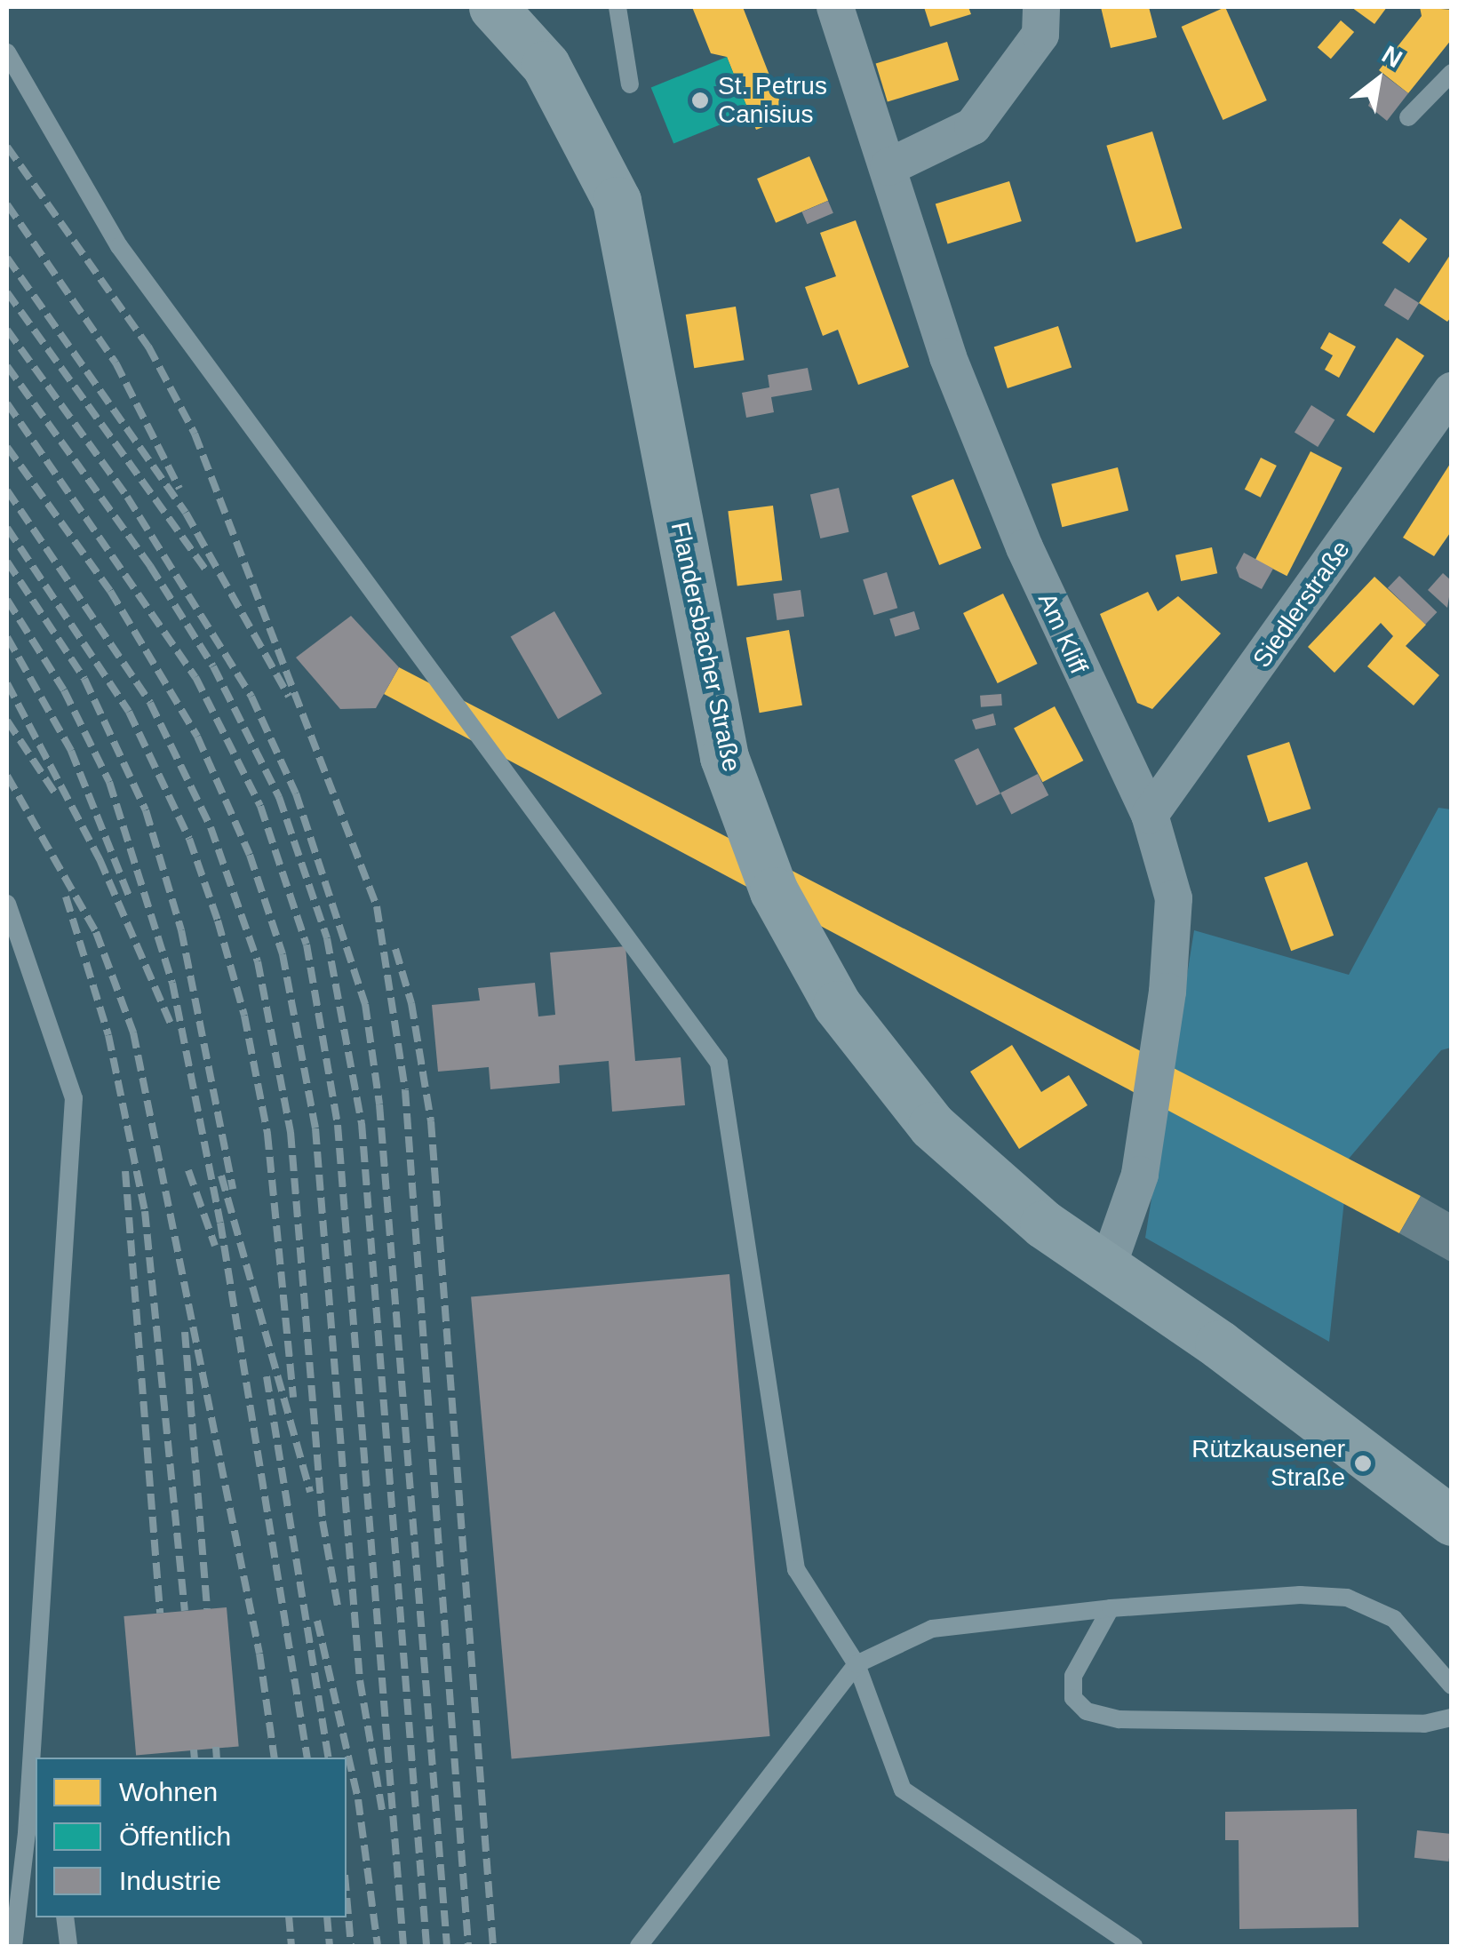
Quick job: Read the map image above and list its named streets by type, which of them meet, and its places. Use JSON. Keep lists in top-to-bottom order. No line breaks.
{"streets":{"street":["Siedlerstraße","Am Kliff","Flandersbacher Straße"]},"crossings":[["Siedlerstraße","Am Kliff"],["Am Kliff","Flandersbacher Straße"]],"places":["St. Petrus Canisius","Rützkausener Straße"],"legend":["Wohnen","Öffentlich","Industrie"],"north":"top right"}
